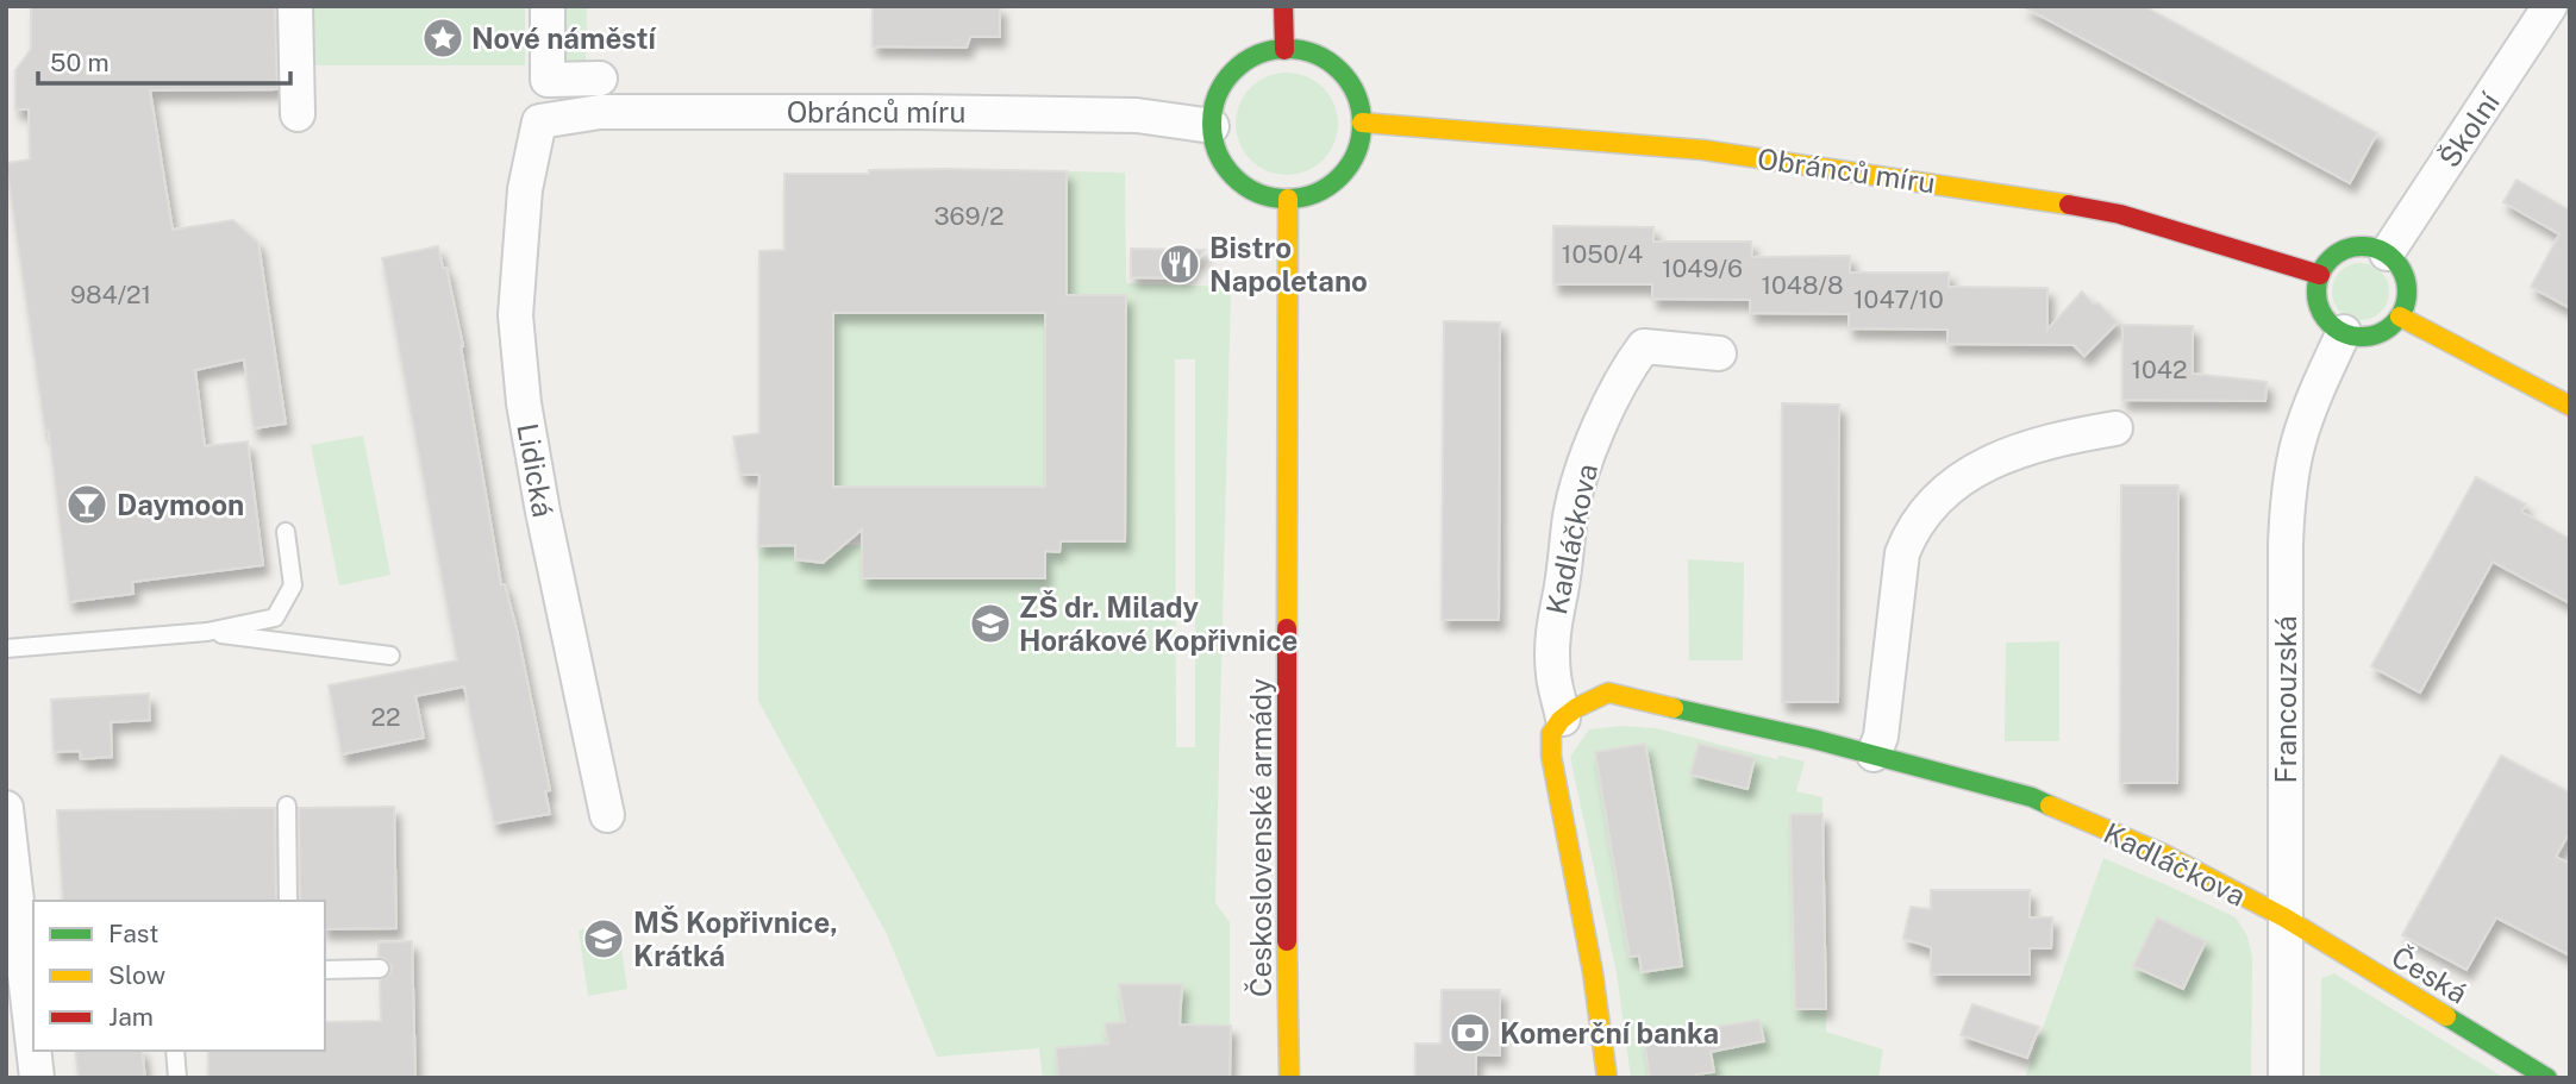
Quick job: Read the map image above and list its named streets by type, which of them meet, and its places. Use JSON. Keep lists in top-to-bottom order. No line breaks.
{"streets":{"main road":["Obránců míru","Kadláčkova","Československé armády","Česká"],"street":["Školní","Lidická","Francouzská"]},"crossings":[["Obránců míru","Školní"],["Obránců míru","Lidická"],["Obránců míru","Francouzská"],["Obránců míru","Československé armády"],["Školní","Francouzská"],["Kadláčkova","Francouzská"],["Kadláčkova","Česká"],["Francouzská","Česká"]],"places":{"place":["Nové náměstí"],"restaurant":["Bistro Napoletano"],"bar":["Daymoon"],"school or university":["ZŠ dr. Milady Horákové Kopřivnice","MŠ Kopřivnice, Krátká"],"bank":["Komerční banka"]},"house_numbers":["369/2","1050/4","1049/6","1048/8","984/21","1047/10","1042","22"],"legend":["Fast","Slow","Jam"],"scale_bar":"50 m"}
